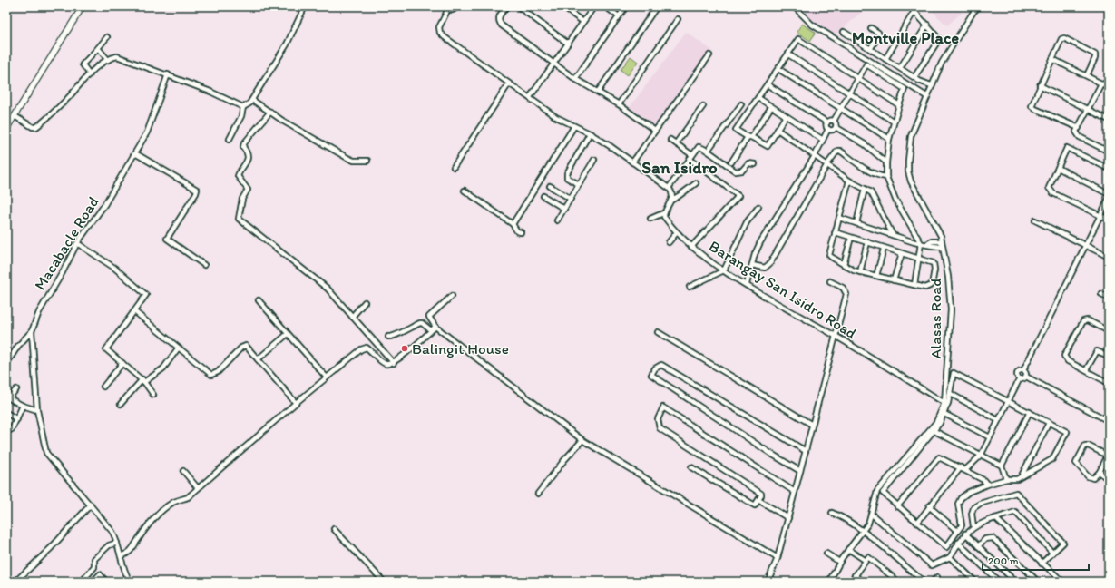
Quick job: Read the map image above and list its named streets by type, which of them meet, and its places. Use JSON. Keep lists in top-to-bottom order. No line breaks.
{"streets":{"street":["Macabacle Road","Barangay San Isidro Road","Alasas Road"]},"crossings":[["Barangay San Isidro Road","Alasas Road"]],"districts":["Montville Place","San Isidro"],"places":["Balingit House"],"scale_bar":"200 m"}
